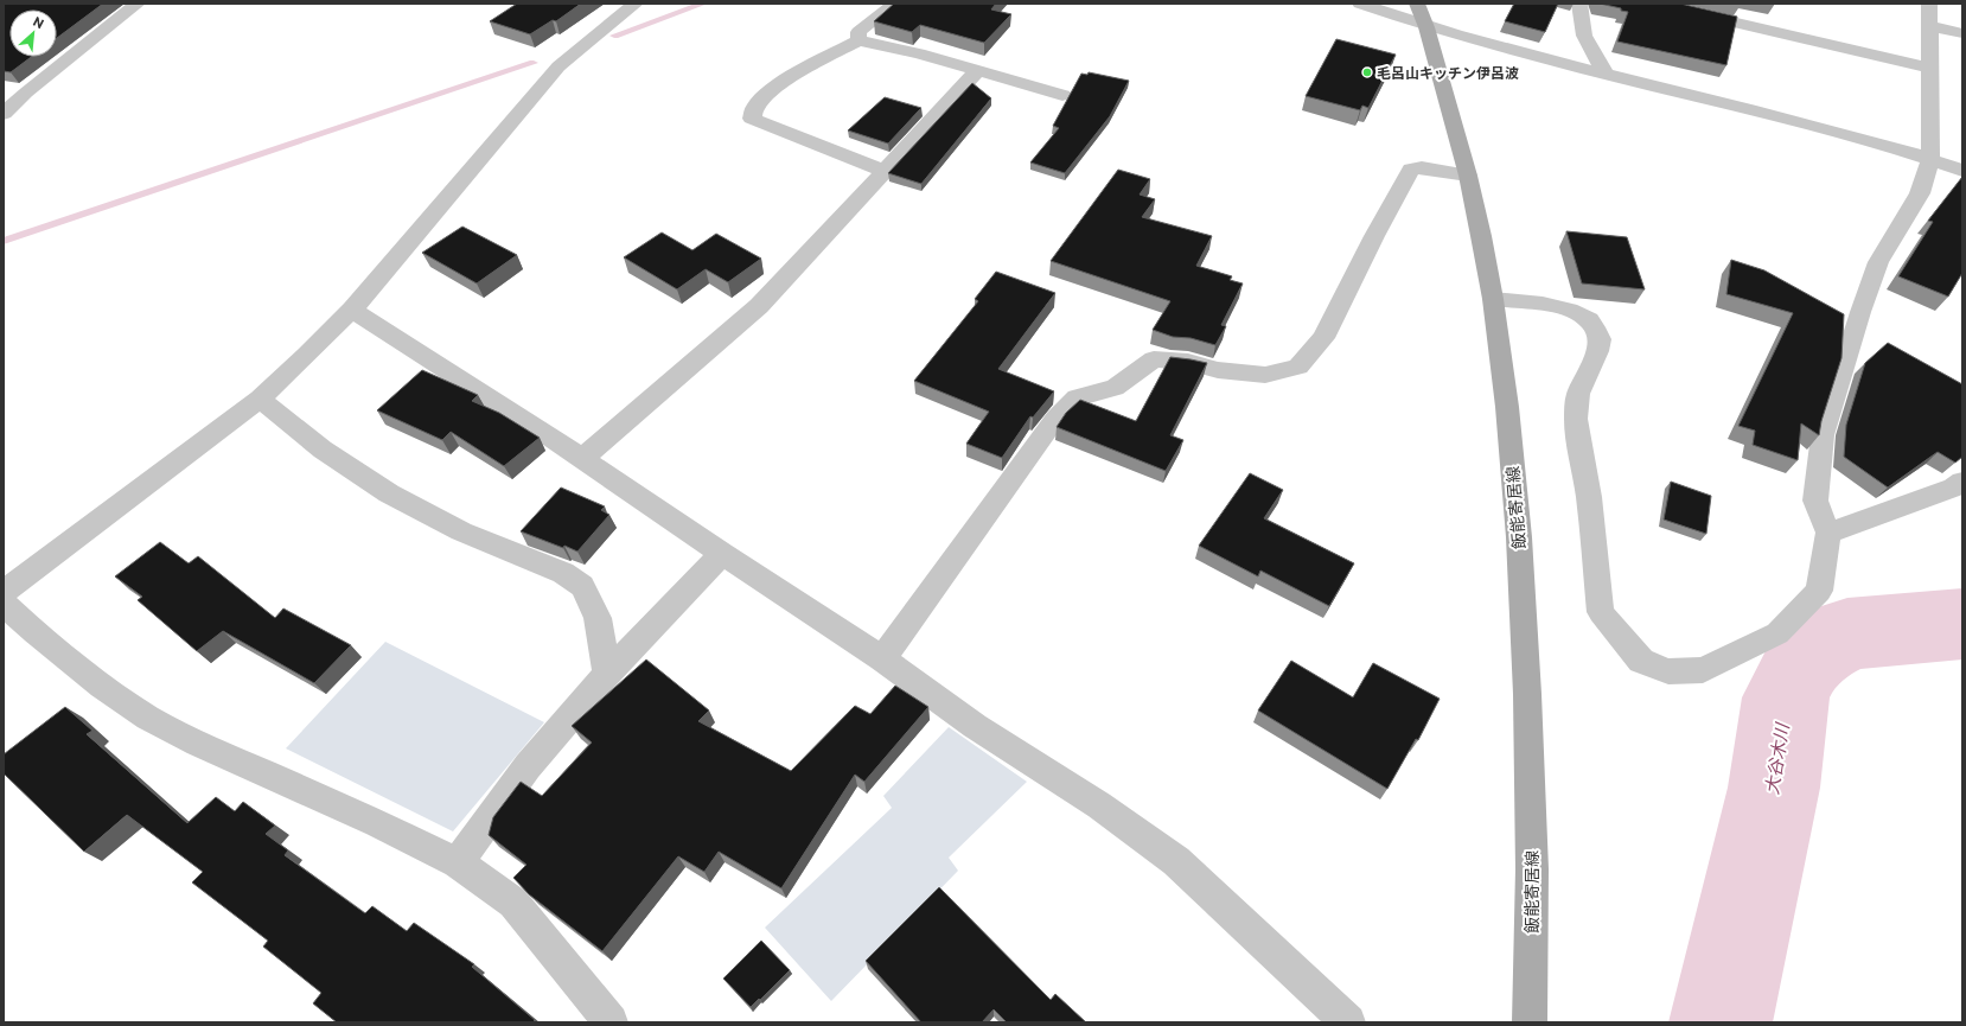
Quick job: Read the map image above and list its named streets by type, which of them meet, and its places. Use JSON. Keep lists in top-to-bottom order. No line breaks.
{"streets":{"main road":["飯能寄居線"]},"water":["大谷木川"],"places":["毛呂山キッチン伊呂波"],"north":"top right"}
